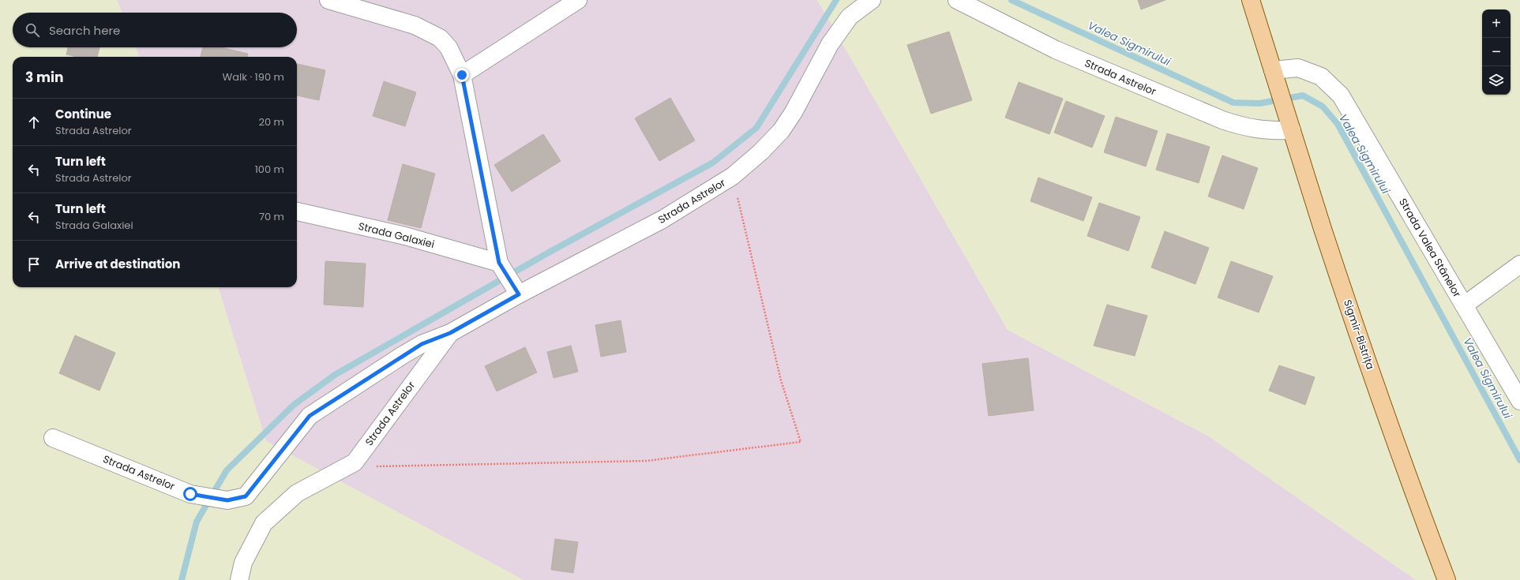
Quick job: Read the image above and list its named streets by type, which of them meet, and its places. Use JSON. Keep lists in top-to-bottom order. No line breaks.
{"streets":{"main road":["Sigmir-Bistrița"],"street":["Strada Astrelor","Strada Galaxiei","Strada Valea Stânelor"]},"crossings":[["Strada Astrelor","Sigmir-Bistrița"],["Strada Valea Stânelor","Sigmir-Bistrița"]],"water":["Valea Sigmirului"],"page":{"map_buttons":["+","−"],"search":"Search here","heading":["3 min","Walk · 190 m"],"list":[["Continue","Strada Astrelor","20 m"],["Turn left","Strada Astrelor","100 m"],["Turn left","Strada Galaxiei","70 m"],"Arrive at destination"]}}
